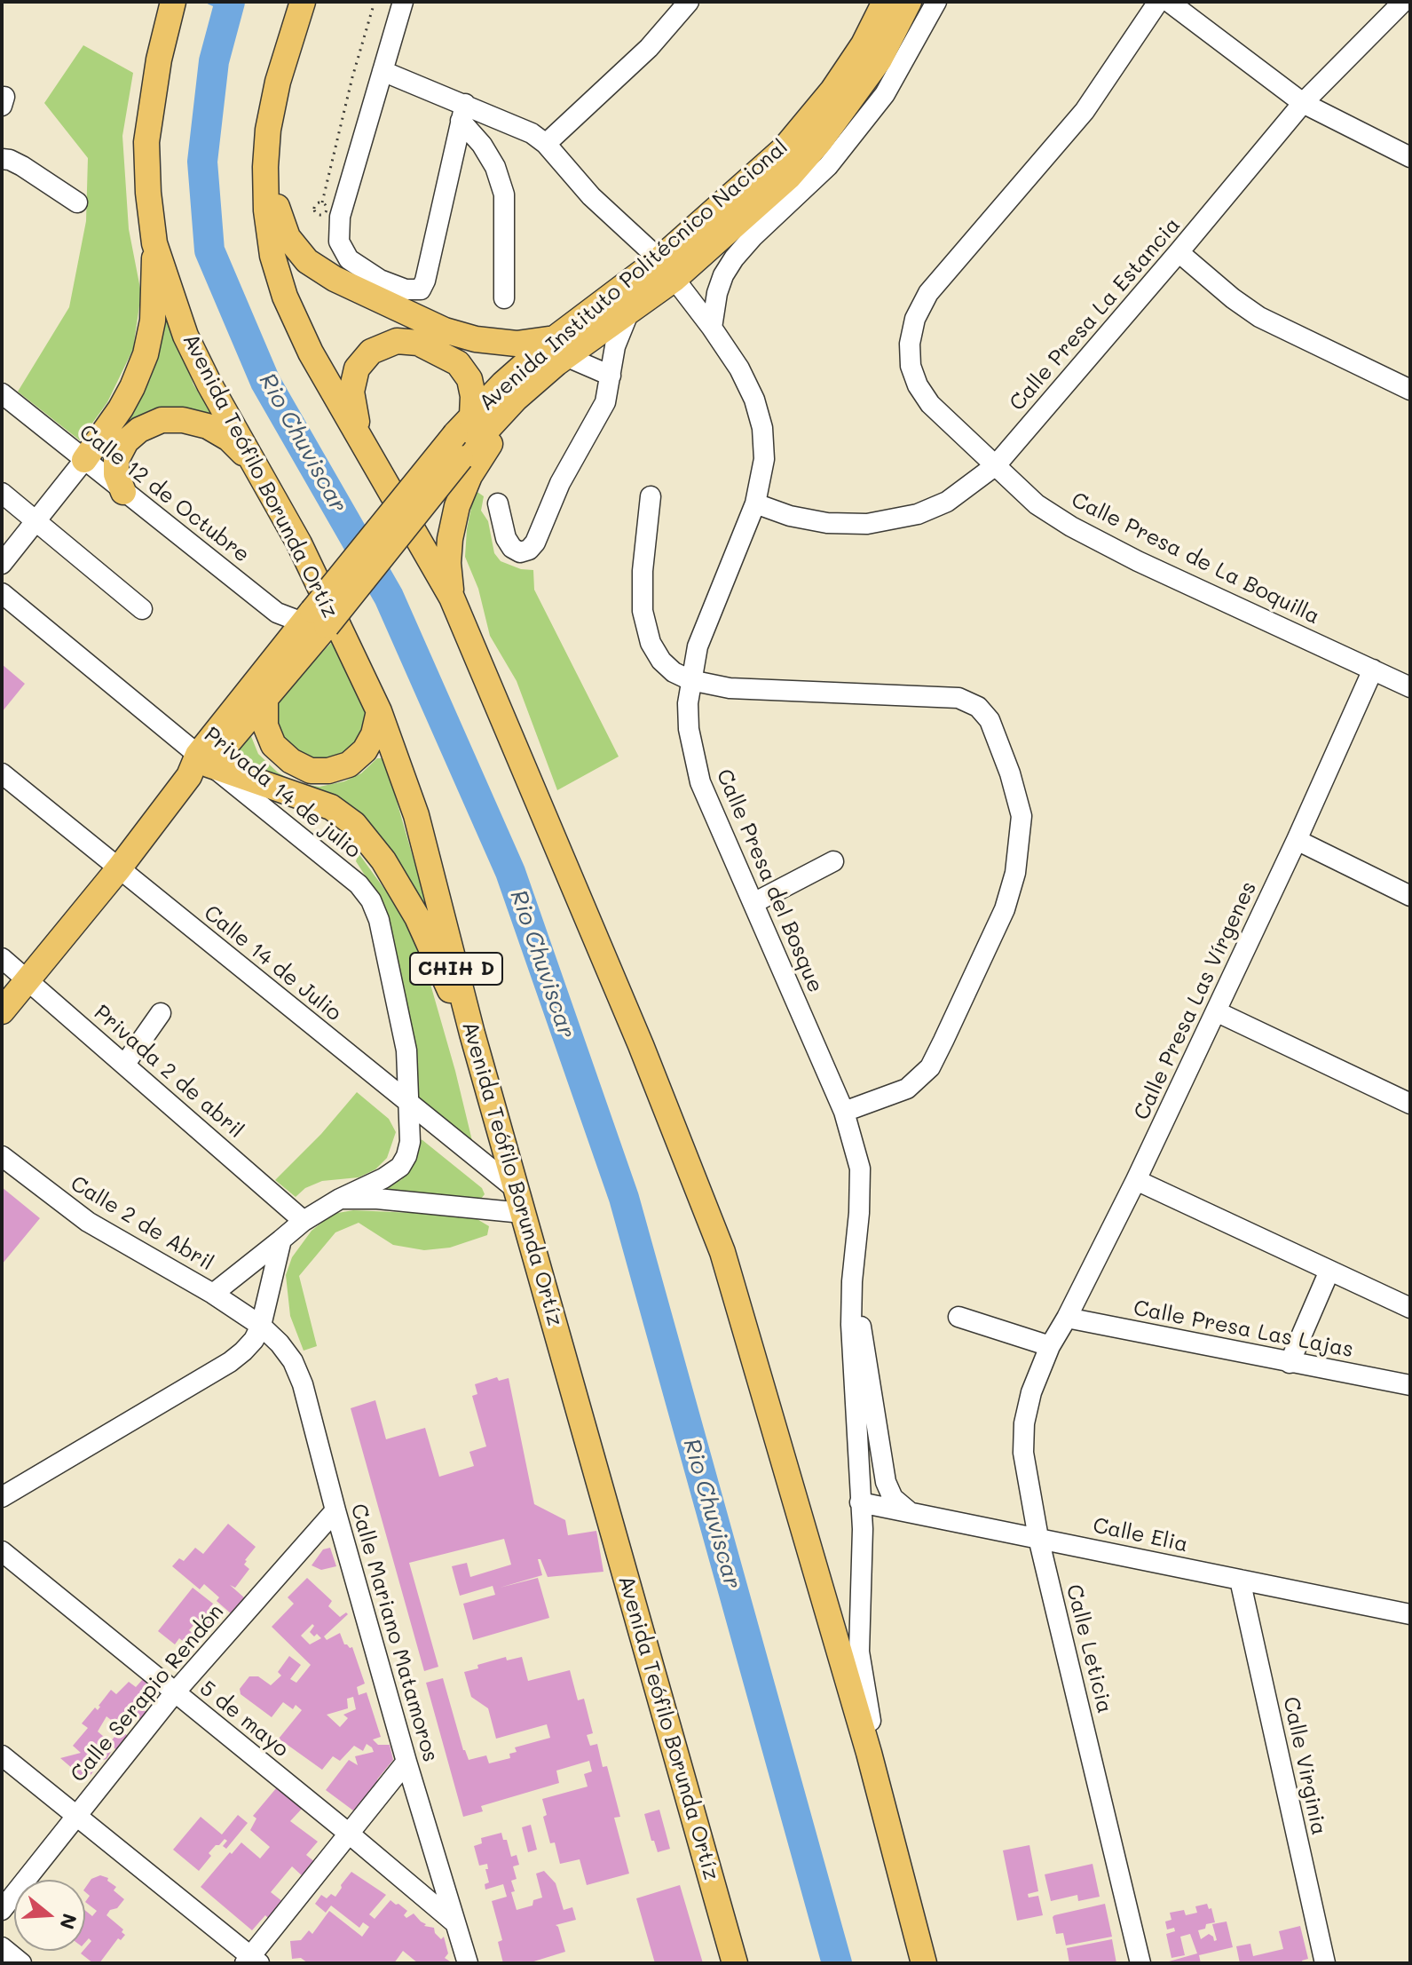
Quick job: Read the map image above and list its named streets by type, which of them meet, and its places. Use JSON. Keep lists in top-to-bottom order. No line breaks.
{"streets":{"main road":["Avenida Instituto Politécnico Nacional","Avenida Teófilo Borunda Ortíz","CHIH D"],"street":["Calle Presa La Estancia","Calle 12 de Octubre","Calle Presa de La Boquilla","Privada 14 de julio","Calle Presa del Bosque","Calle 14 de Julio","Calle Presa Las Vírgenes","Privada 2 de abril","Calle 2 de Abril","Calle Presa Las Lajas","Calle Elia","Calle Mariano Matamoros","Calle Leticia","Calle Serapio Rendón","5 de mayo","Calle Virginia"]},"crossings":[["Avenida Instituto Politécnico Nacional","Calle 12 de Octubre"],["Avenida Instituto Politécnico Nacional","Privada 14 de julio"],["Avenida Instituto Politécnico Nacional","Calle Presa del Bosque"],["Avenida Instituto Politécnico Nacional","Calle 14 de Julio"],["Avenida Instituto Politécnico Nacional","Privada 2 de abril"],["Calle Presa La Estancia","Calle Presa de La Boquilla"],["Calle Presa La Estancia","Calle Presa del Bosque"],["Avenida Teófilo Borunda Ortíz","Calle 14 de Julio"],["Calle Presa de La Boquilla","Calle Presa Las Vírgenes"],["Privada 14 de julio","Calle 14 de Julio"],["Calle Presa del Bosque","Calle Elia"],["Calle Presa Las Vírgenes","Calle Presa Las Lajas"],["Calle Presa Las Vírgenes","Calle Leticia"],["Calle 2 de Abril","Calle Mariano Matamoros"],["Calle Elia","Calle Leticia"],["Calle Elia","Calle Virginia"],["Calle Mariano Matamoros","Calle Serapio Rendón"],["Calle Mariano Matamoros","5 de mayo"],["Calle Serapio Rendón","5 de mayo"]],"water":["Rio Chuviscar"],"north":"right"}
